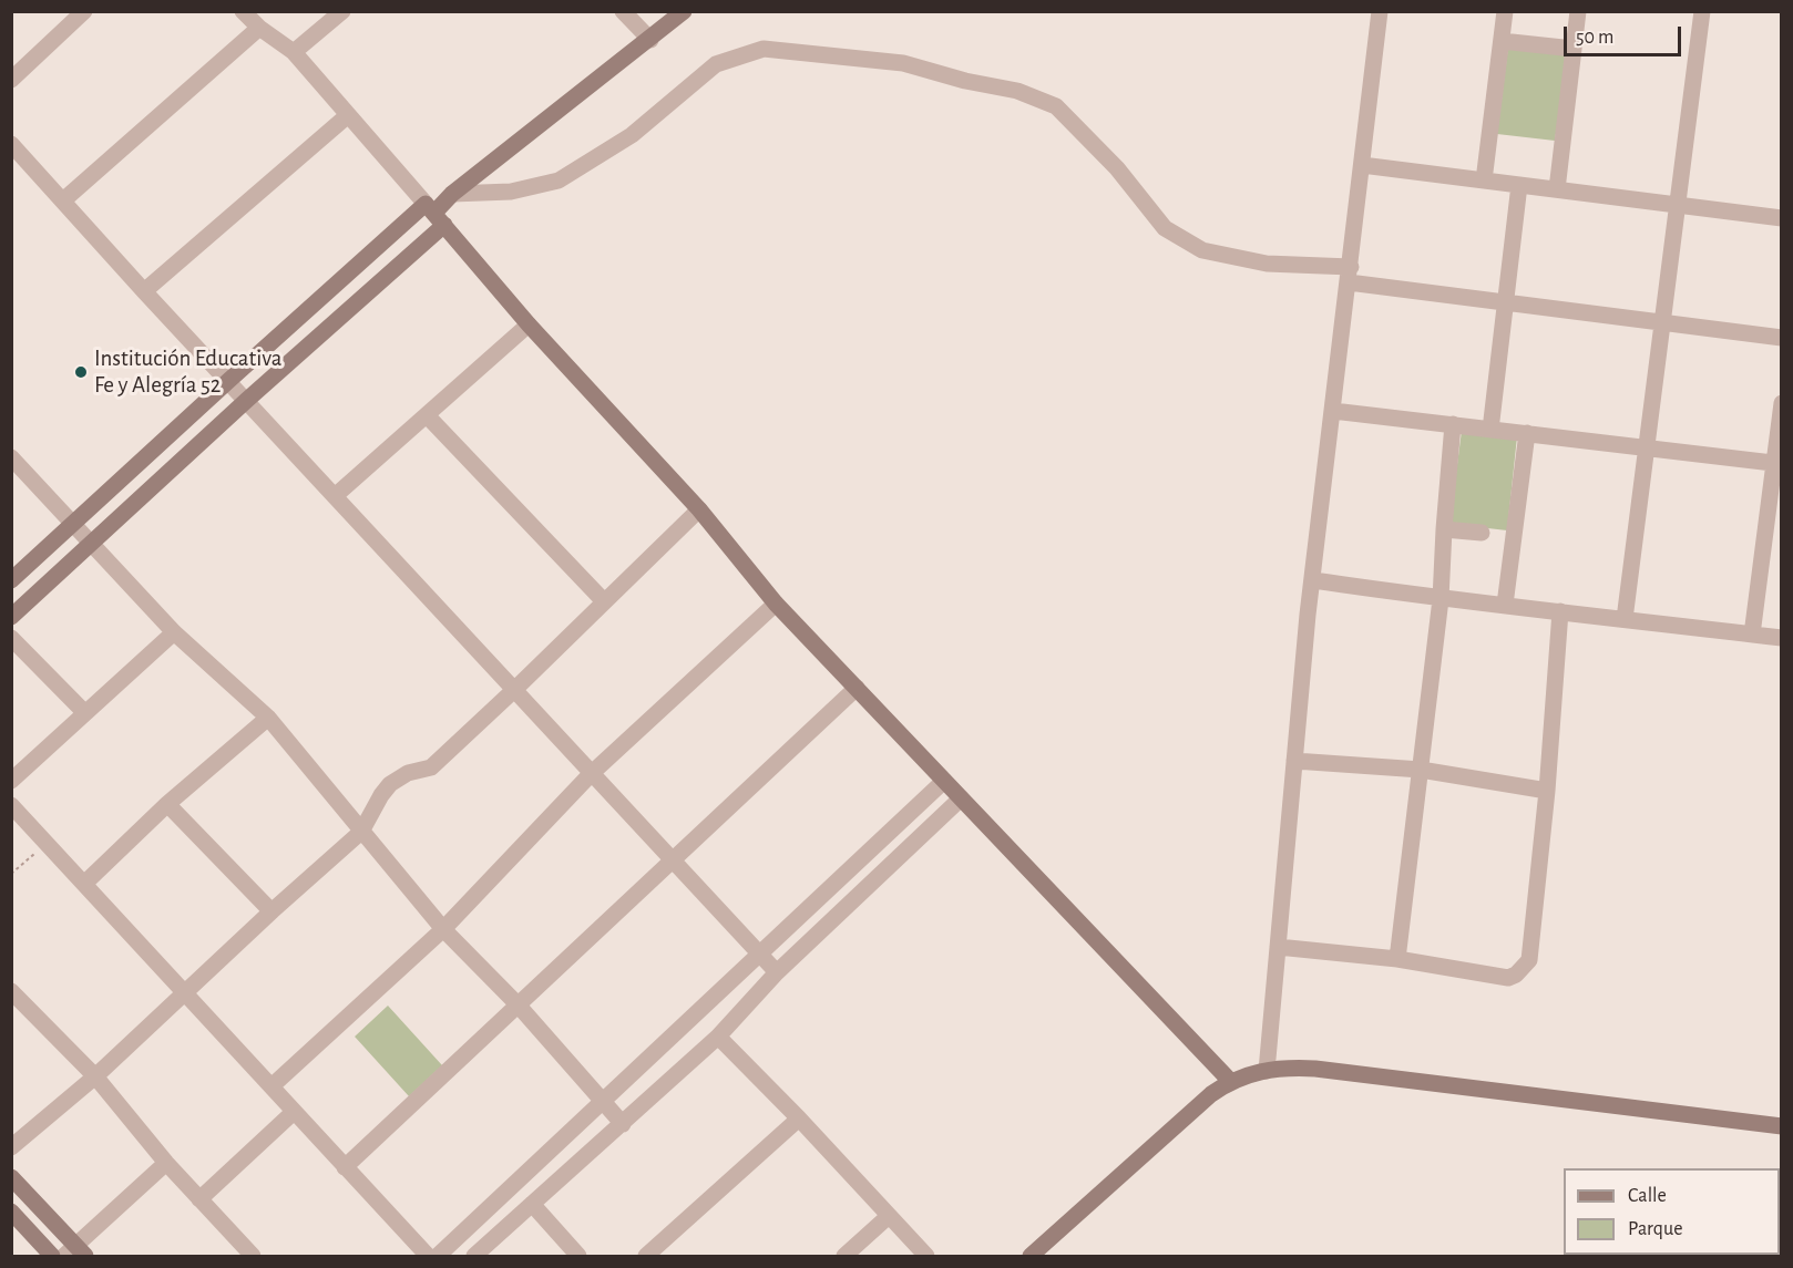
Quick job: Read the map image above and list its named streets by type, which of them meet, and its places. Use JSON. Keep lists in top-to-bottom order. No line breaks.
{"places":["Institución Educativa Fe y Alegría 52"],"legend":["Calle","Parque"],"scale_bar":"50 m"}
